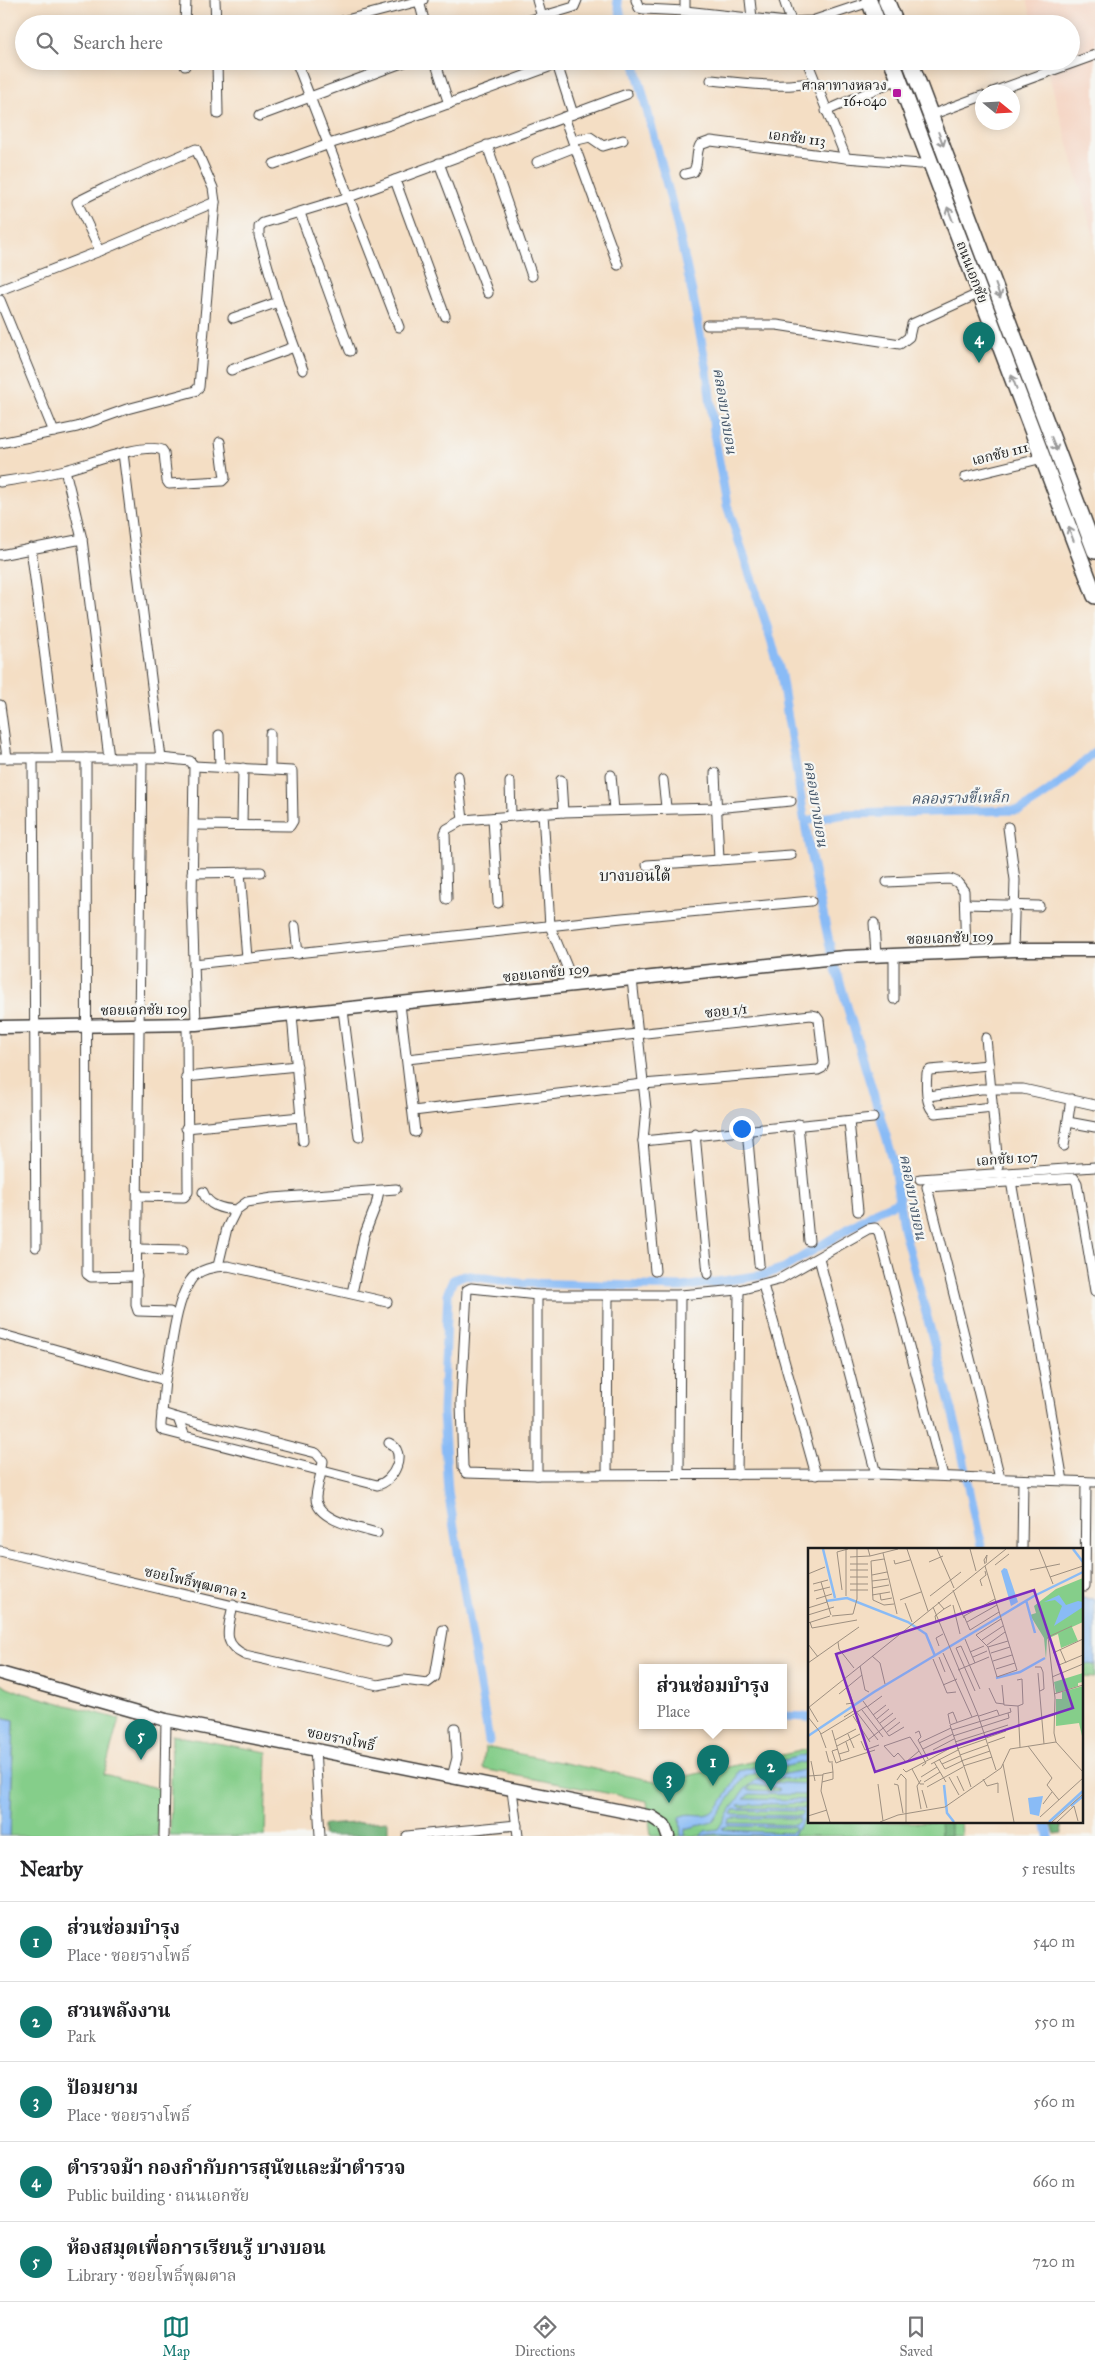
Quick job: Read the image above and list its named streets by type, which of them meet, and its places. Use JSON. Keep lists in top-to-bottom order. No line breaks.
{"streets":{"main road":["ถนนเอกชัย"],"street":["เอกชัย 113","เอกชัย 111","ซอยเอกชัย 109","ซอย 1/1","เอกชัย 107","ซอยโพธิ์พุฒตาล 2","ซอยรางโพธิ์"]},"crossings":[["เอกชัย 113","ถนนเอกชัย"],["ถนนเอกชัย","เอกชัย 111"]],"districts":["บางบอนใต้"],"water":["คลองบางบอน","คลองรางขี้เหล็ก"],"places":{"transit":["ศาลาทางหลวง 16+040"]},"north":"right","page":{"search":"Search here","pins":["4","5","1","2","3"],"popup":["ส่วนซ่อมบำรุง","Place"],"heading":["Nearby","5 results"],"list":[{"mark":"1","name":"ส่วนซ่อมบำรุง","note":"Place · ซอยรางโพธิ์","value":"540 m"},{"mark":"2","name":"สวนพลังงาน","note":"Park","value":"550 m"},{"mark":"3","name":"ป้อมยาม","note":"Place · ซอยรางโพธิ์","value":"560 m"},{"mark":"4","name":"ตำรวจม้า กองกำกับการสุนัขและม้าตำรวจ","note":"Public building · ถนนเอกชัย","value":"660 m"},{"mark":"5","name":"ห้องสมุดเพื่อการเรียนรู้ บางบอน","note":"Library · ซอยโพธิ์พุฒตาล","value":"720 m"}],"nav":["Map","Directions","Saved"]}}
